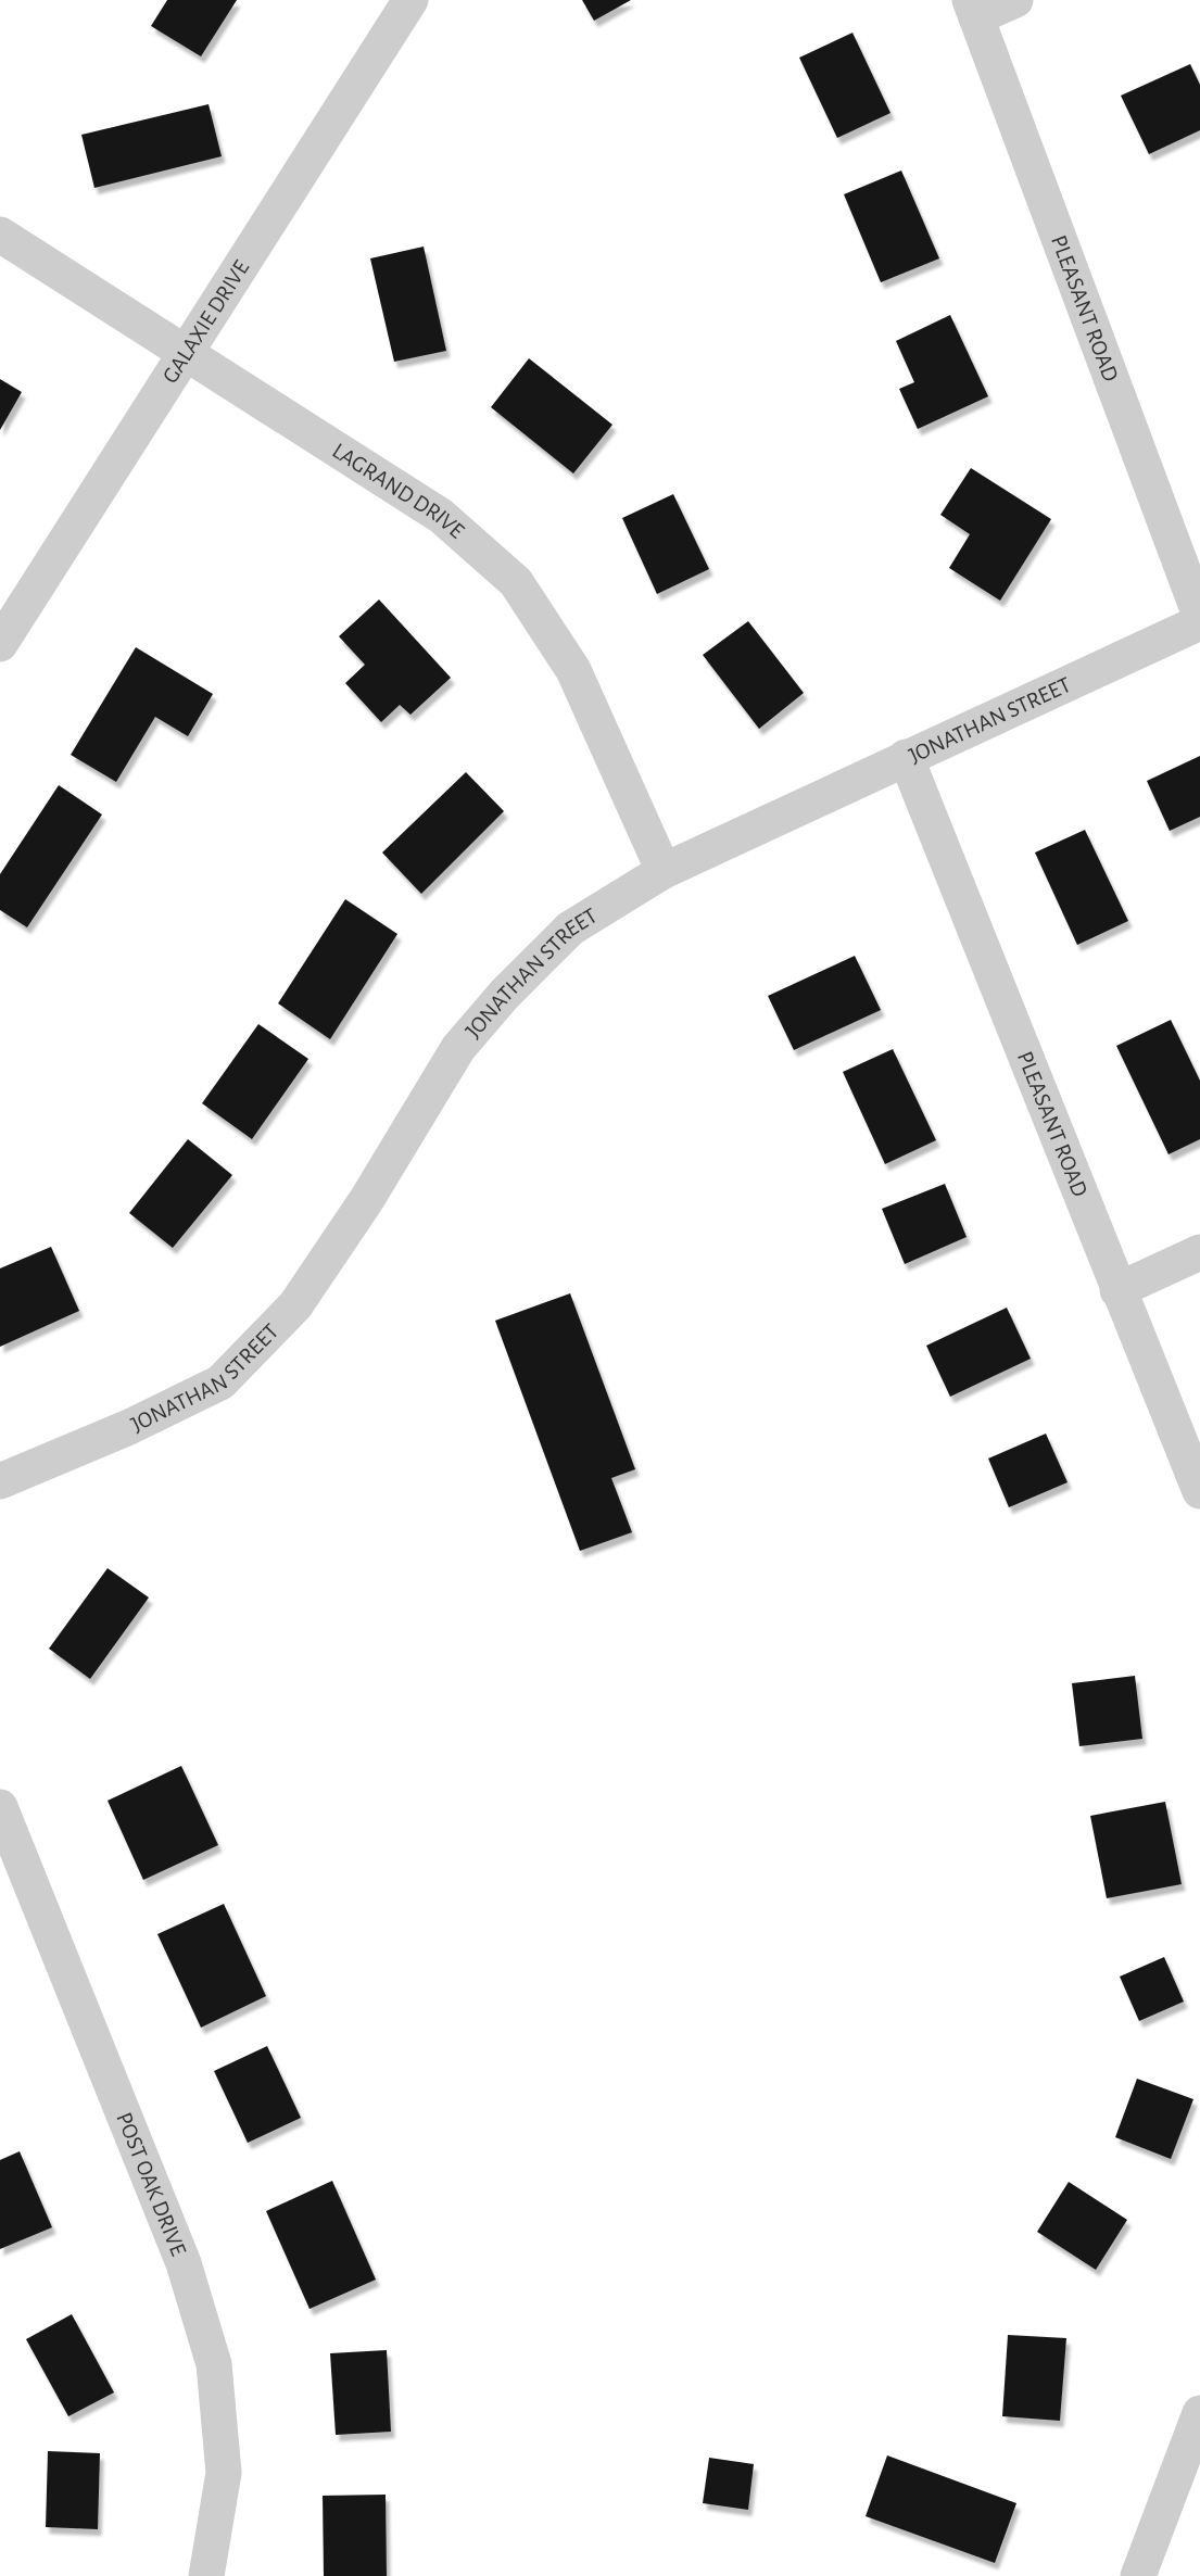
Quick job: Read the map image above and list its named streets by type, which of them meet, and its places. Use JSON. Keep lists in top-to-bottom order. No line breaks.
{"streets":{"street":["PLEASANT ROAD","GALAXIE DRIVE","LAGRAND DRIVE","JONATHAN STREET","POST OAK DRIVE"]},"crossings":[["PLEASANT ROAD","JONATHAN STREET"],["GALAXIE DRIVE","LAGRAND DRIVE"],["LAGRAND DRIVE","JONATHAN STREET"]]}
